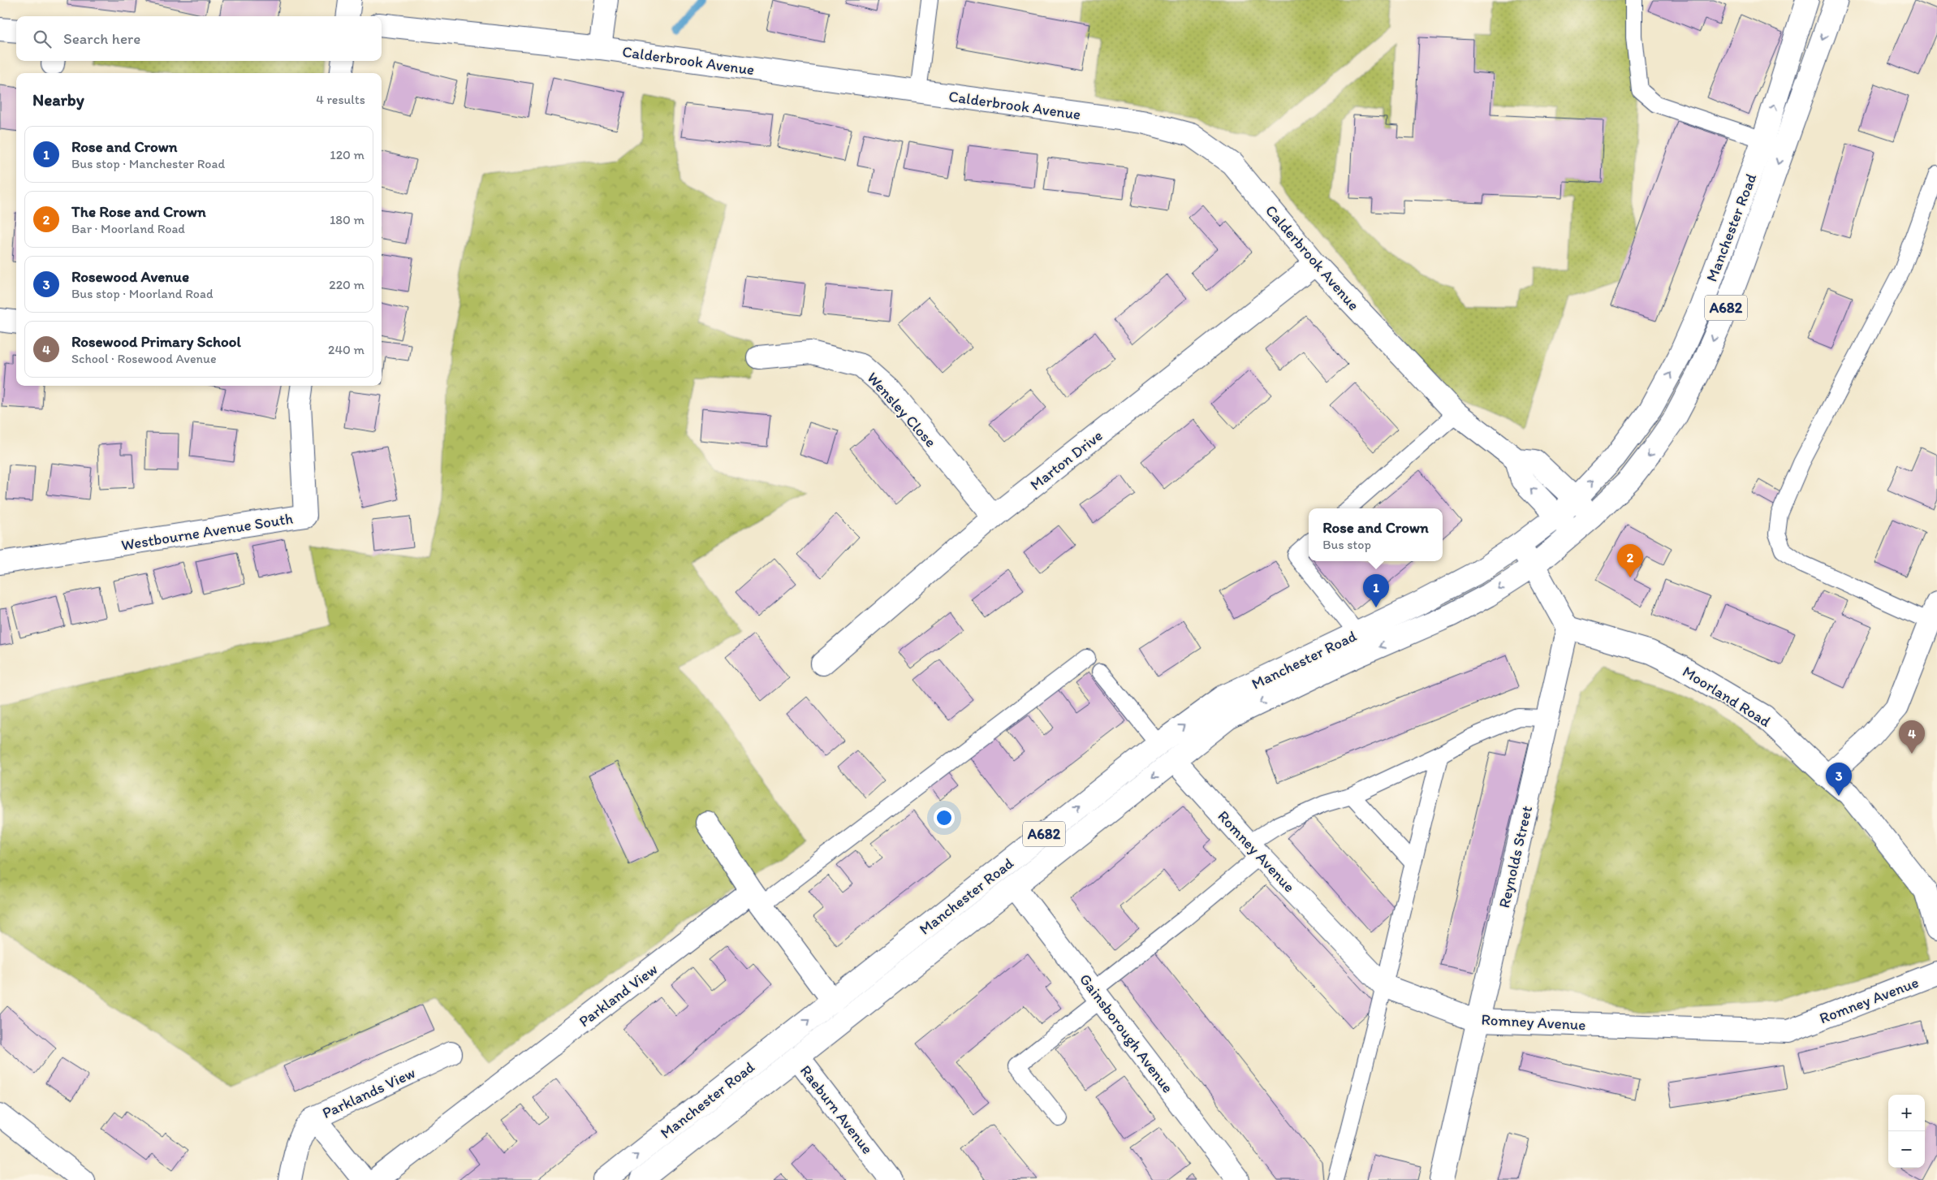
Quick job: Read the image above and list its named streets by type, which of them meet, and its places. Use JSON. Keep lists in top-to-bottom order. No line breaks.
{"streets":{"street":["Calderbrook Avenue","Manchester Road","A682","Wensley Close","Marton Drive","Westbourne Avenue South","Moorland Road","Romney Avenue","Reynolds Street","Parkland View","Gainsborough Avenue","Parklands View","Raeburn Avenue"]},"crossings":[["Calderbrook Avenue","Manchester Road"],["Calderbrook Avenue","Marton Drive"],["Manchester Road","Romney Avenue"],["Manchester Road","Gainsborough Avenue"],["Manchester Road","Raeburn Avenue"],["Wensley Close","Marton Drive"],["Moorland Road","Reynolds Street"],["Romney Avenue","Reynolds Street"]],"page":{"search":"Search here","heading":["Nearby","4 results"],"list":[{"mark":"1","name":"Rose and Crown","note":"Bus stop · Manchester Road","value":"120 m"},{"mark":"2","name":"The Rose and Crown","note":"Bar · Moorland Road","value":"180 m"},{"mark":"3","name":"Rosewood Avenue","note":"Bus stop · Moorland Road","value":"220 m"},{"mark":"4","name":"Rosewood Primary School","note":"School · Rosewood Avenue","value":"240 m"}],"popup":["Rose and Crown","Bus stop"],"pins":["2","1","4","3"],"map_buttons":["+","−"]}}
